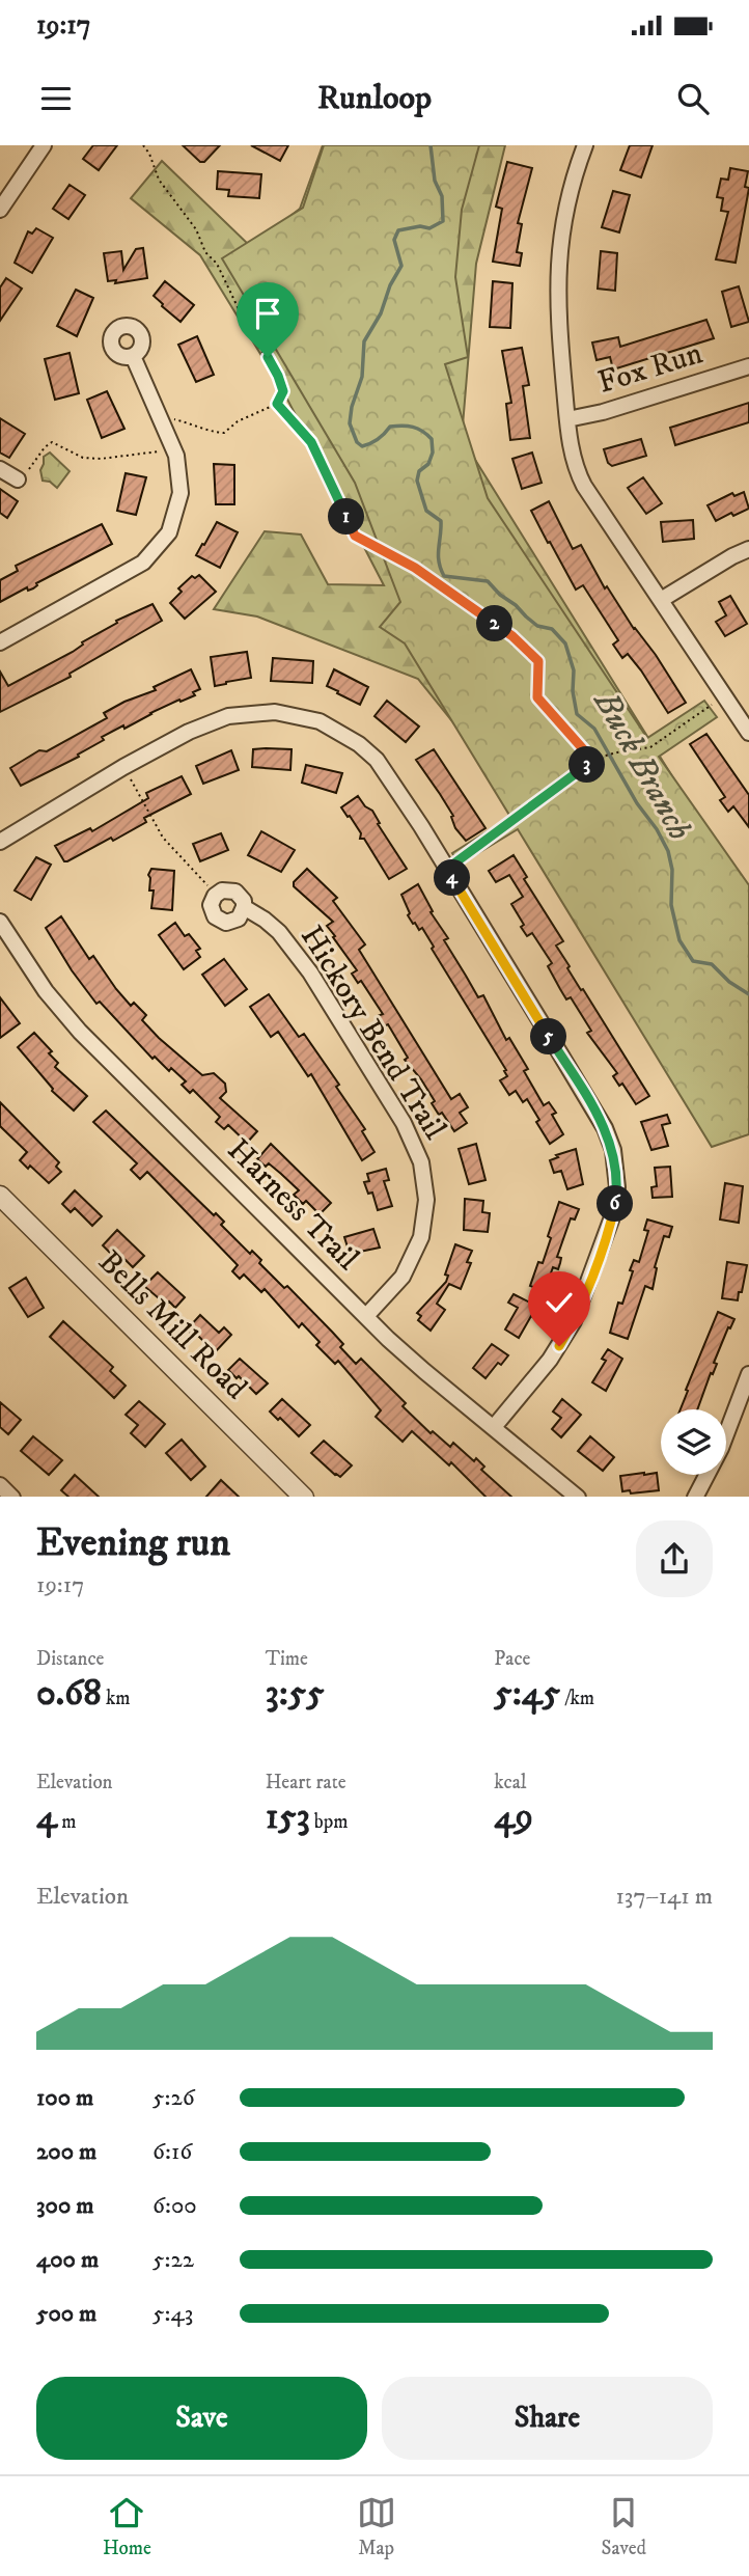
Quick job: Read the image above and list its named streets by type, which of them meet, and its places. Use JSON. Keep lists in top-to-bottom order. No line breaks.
{"streets":{"street":["Fox Run","Hickory Bend Trail","Harness Trail","Bells Mill Road"]},"crossings":[["Hickory Bend Trail","Harness Trail"]],"water":["Buck Branch"],"page":{"status":"19:17","header":"Runloop","pins":["1","2","3","4","5","6"],"heading":["Evening run","19:17"],"stats":[["Distance","0.68 km"],["Time","3:55"],["Pace","5:45 /km"],["Elevation","4 m"],["Heart rate","153 bpm"],["kcal","49"]],"chart":["Elevation","137–141 m"],"list":[{"name":"100 m","note":"5:26"},{"name":"200 m","note":"6:16"},{"name":"300 m","note":"6:00"},{"name":"400 m","note":"5:22"},{"name":"500 m","note":"5:43"}],"buttons":["Save","Share"],"tabs":["Home","Map","Saved"]}}
